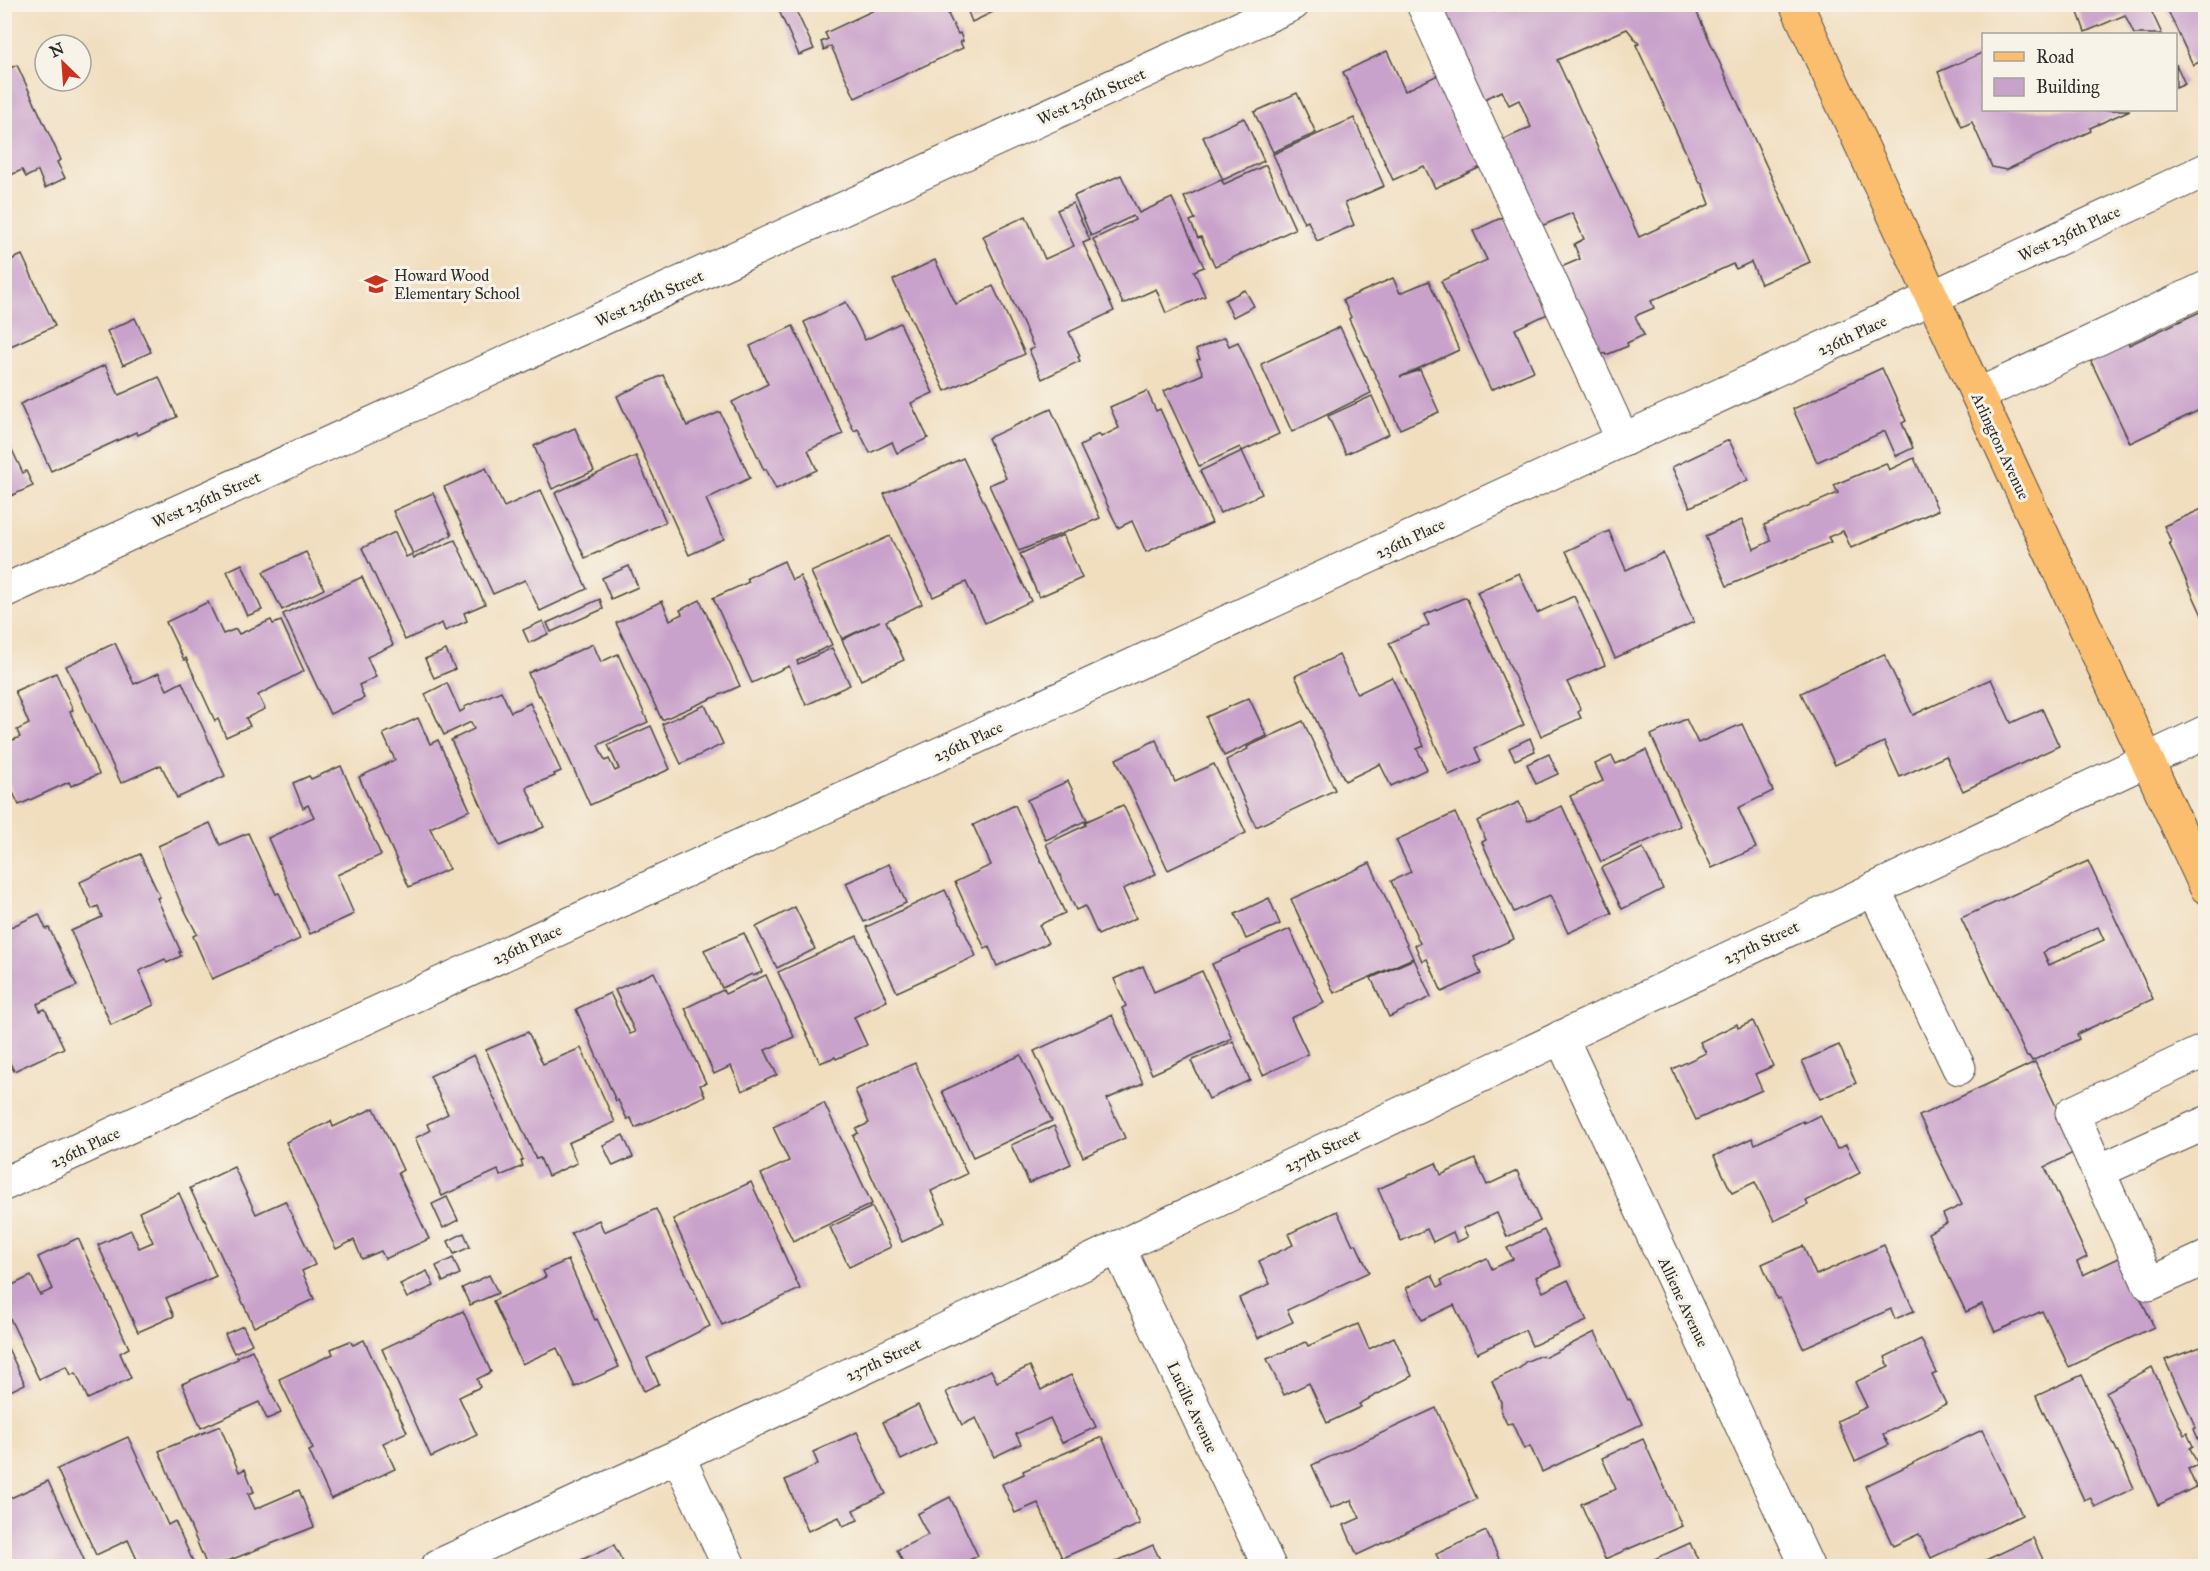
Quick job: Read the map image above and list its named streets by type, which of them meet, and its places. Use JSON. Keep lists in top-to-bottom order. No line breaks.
{"streets":{"main road":["Arlington Avenue"],"street":["West 236th Street","West 236th Place","236th Place","237th Street","Alliene Avenue","Lucille Avenue"]},"crossings":[["West 236th Place","236th Place"],["West 236th Place","Arlington Avenue"],["236th Place","Arlington Avenue"],["Arlington Avenue","237th Street"],["237th Street","Alliene Avenue"],["237th Street","Lucille Avenue"]],"places":{"school or university":["Howard Wood Elementary School"]},"legend":["Road","Building"],"north":"top left"}
